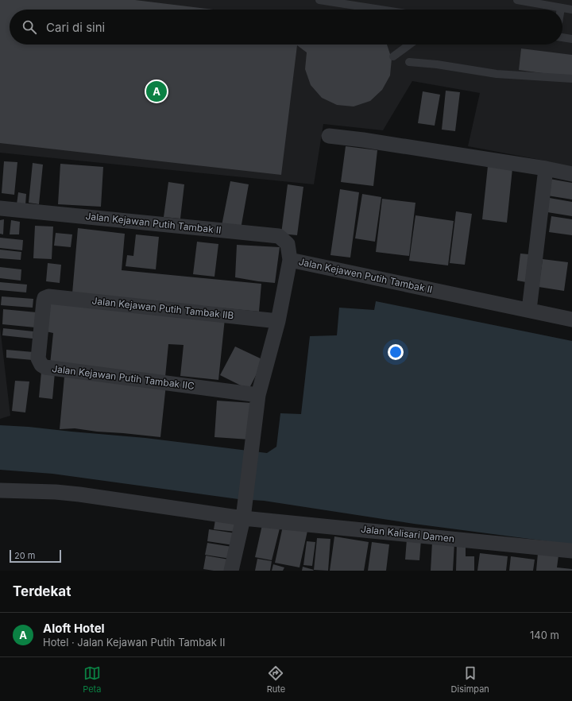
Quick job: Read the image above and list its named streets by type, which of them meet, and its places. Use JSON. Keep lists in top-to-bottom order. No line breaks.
{"streets":{"street":["Jalan Kejawan Putih Tambak II","Jalan Kejawen Putih Tambak II","Jalan Kejawan Putih Tambak IIB","Jalan Kejawan Putih Tambak IIC","Jalan Kalisari Damen"]},"crossings":[["Jalan Kejawan Putih Tambak II","Jalan Kejawen Putih Tambak II"],["Jalan Kejawen Putih Tambak II","Jalan Kejawan Putih Tambak IIB"],["Jalan Kejawen Putih Tambak II","Jalan Kejawan Putih Tambak IIC"],["Jalan Kejawen Putih Tambak II","Jalan Kalisari Damen"],["Jalan Kejawan Putih Tambak IIB","Jalan Kejawan Putih Tambak IIC"]],"scale_bar":"20 m","page":{"search":"Cari di sini","pins":"A","scale":"20 m","heading":"Terdekat","list":[{"mark":"A","name":"Aloft Hotel","note":"Hotel · Jalan Kejawan Putih Tambak II","value":"140 m"}],"nav":["Peta","Rute","Disimpan"]}}
